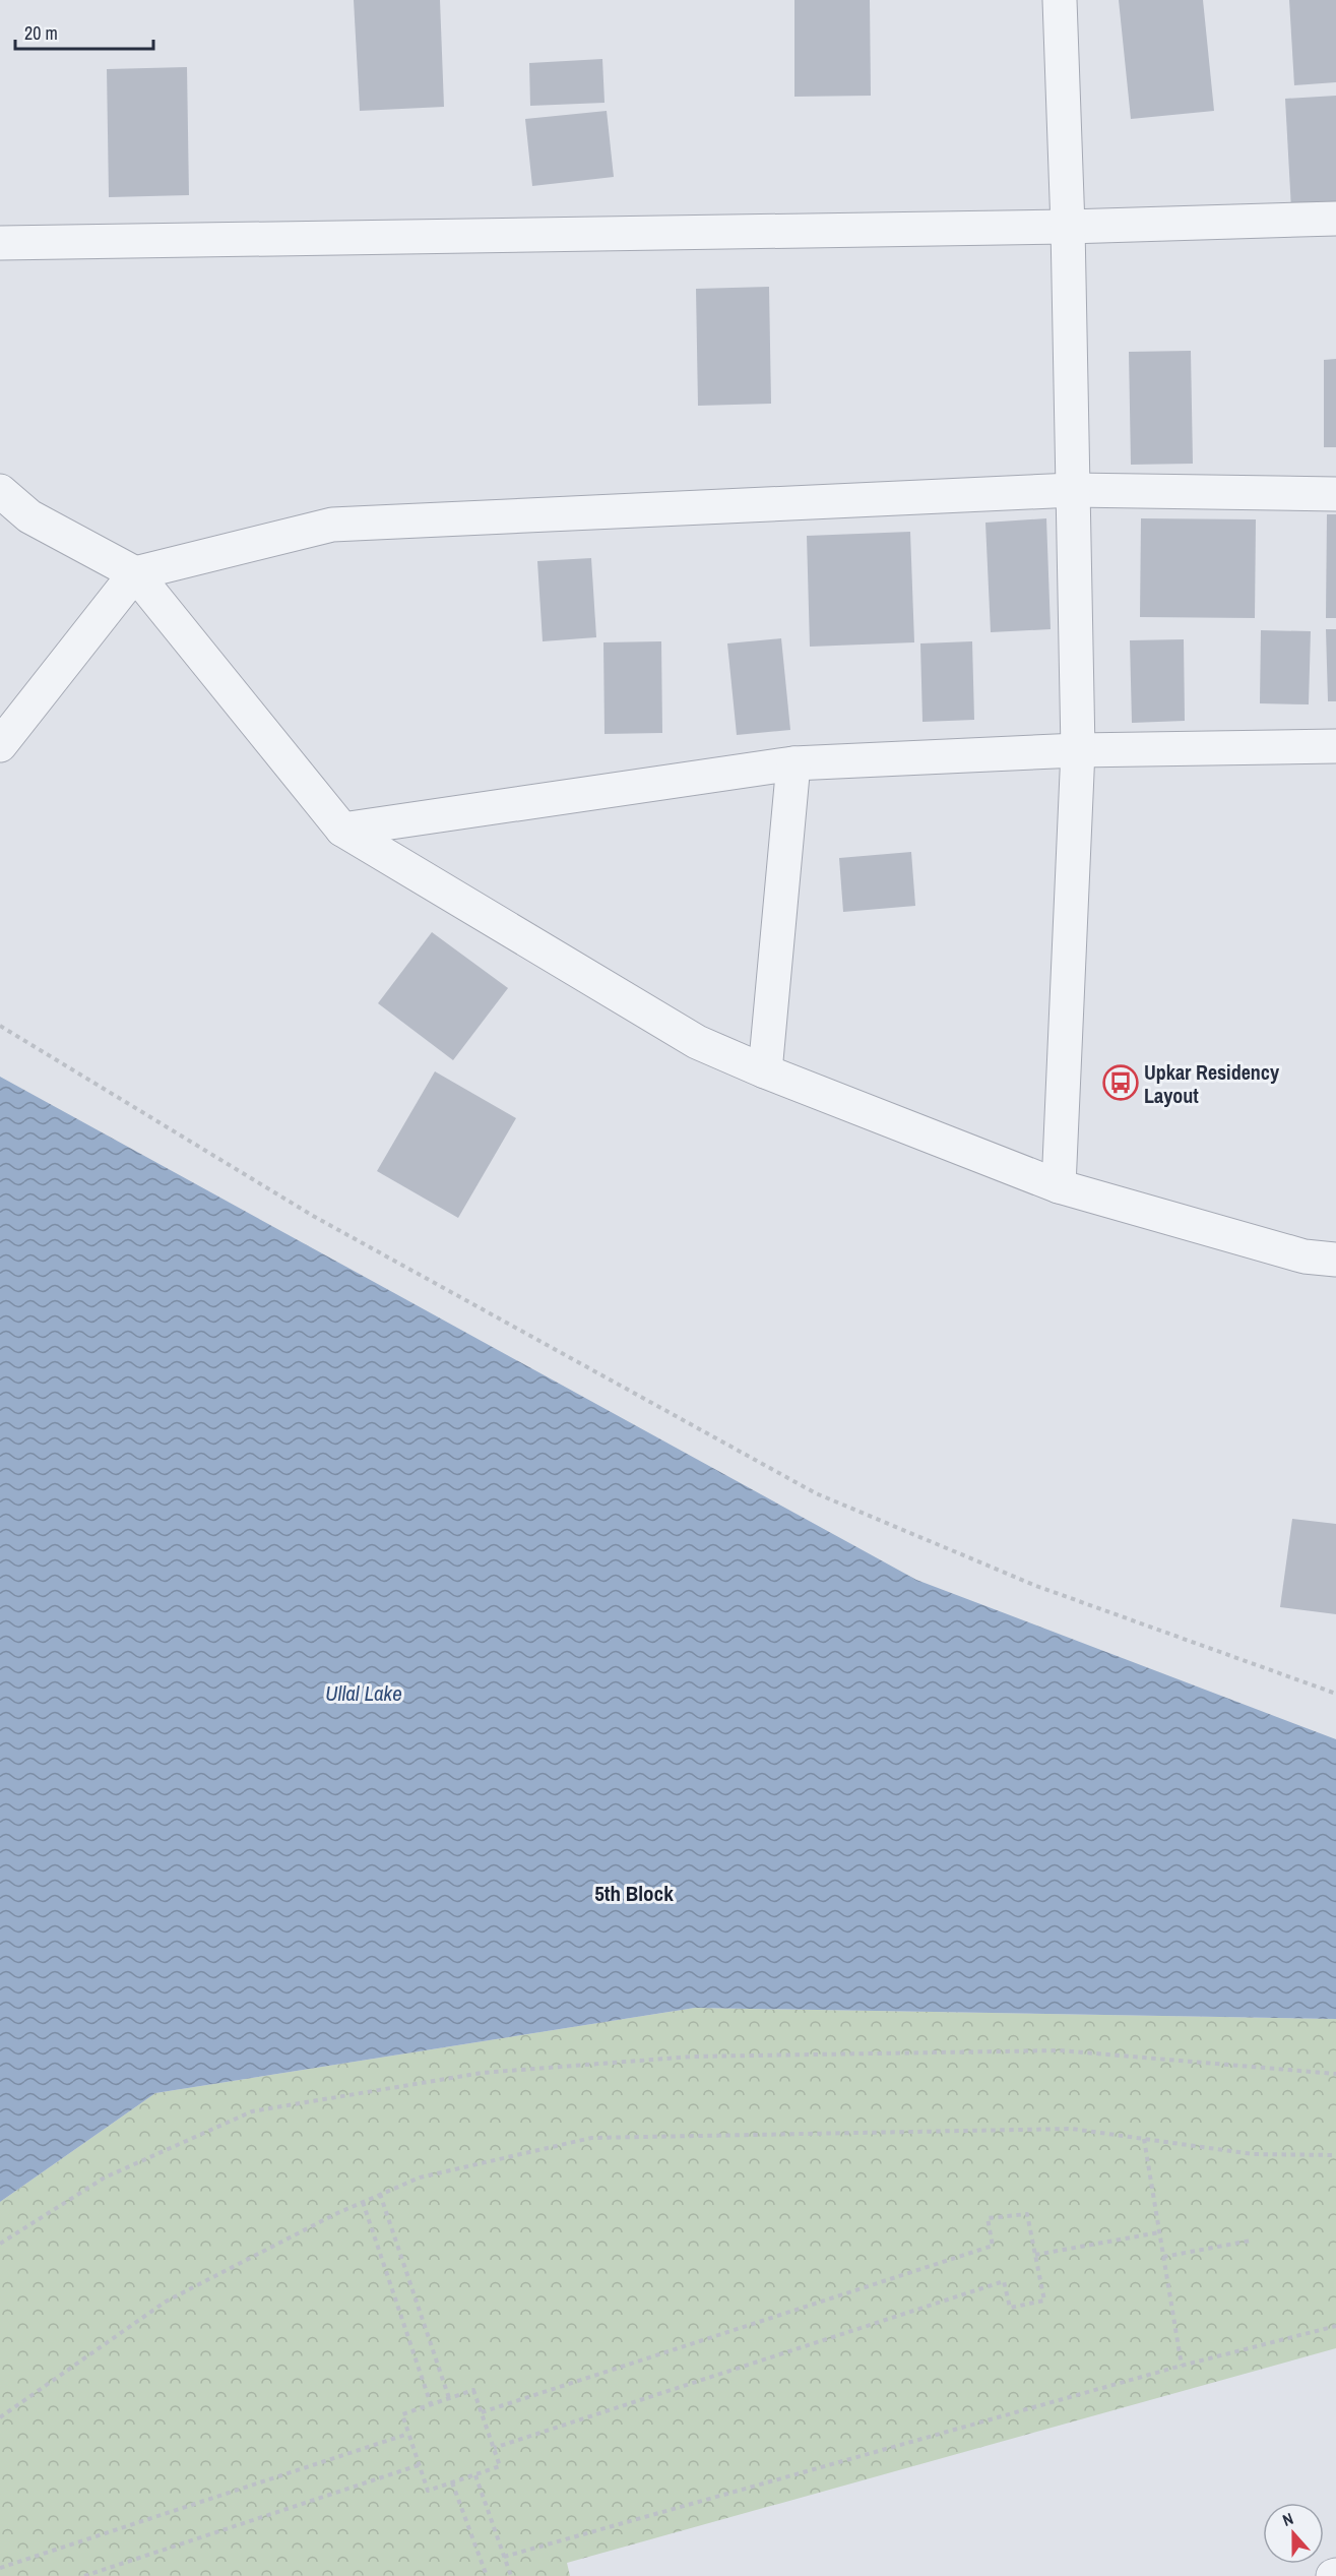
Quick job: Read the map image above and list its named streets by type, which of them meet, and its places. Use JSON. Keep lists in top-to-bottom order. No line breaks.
{"districts":["5th Block"],"water":["Ullal Lake"],"places":{"bus stop":["Upkar Residency Layout"]},"scale_bar":"20 m","north":"top"}
